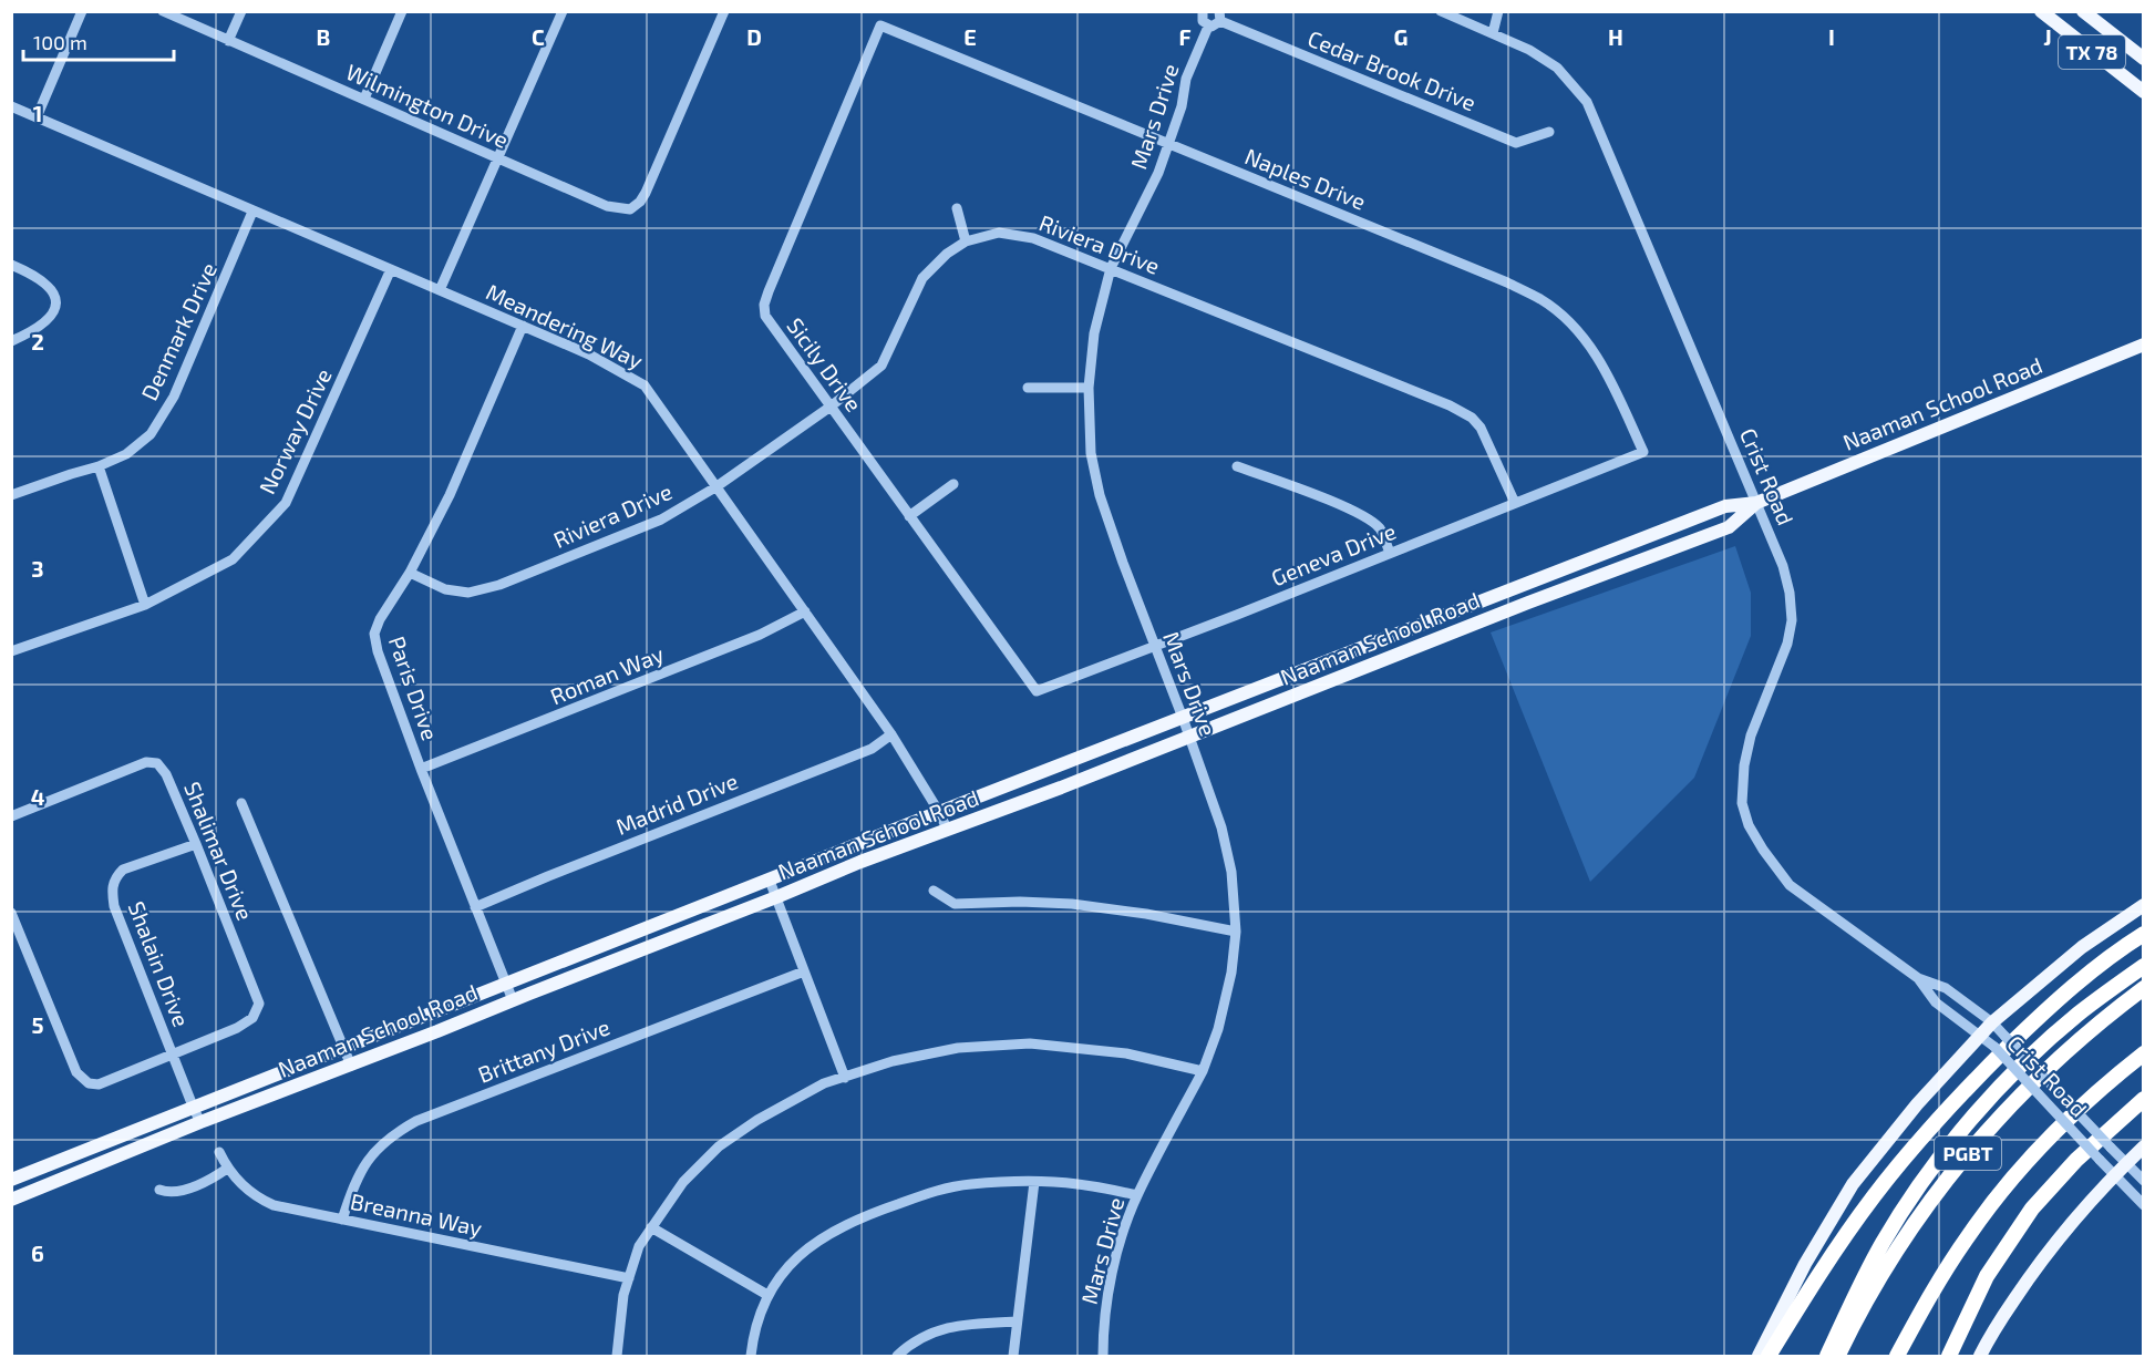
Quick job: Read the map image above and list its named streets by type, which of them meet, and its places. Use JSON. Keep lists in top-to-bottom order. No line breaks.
{"streets":{"highway":["PGBT"],"main road":["TX 78","Naaman School Road"],"street":["Cedar Brook Drive","Wilmington Drive","Mars Drive","Naples Drive","Riviera Drive","Meandering Way","Denmark Drive","Sicily Drive","Norway Drive","Crist Road","Geneva Drive","Roman Way","Paris Drive","Madrid Drive","Shalimar Drive","Shalain Drive","Brittany Drive","Breanna Way"]},"crossings":[["Mars Drive","Naples Drive"],["Mars Drive","Riviera Drive"],["Mars Drive","Naaman School Road"],["Mars Drive","Geneva Drive"],["Naples Drive","Sicily Drive"],["Naples Drive","Geneva Drive"],["Riviera Drive","Meandering Way"],["Riviera Drive","Sicily Drive"],["Riviera Drive","Geneva Drive"],["Riviera Drive","Paris Drive"],["Meandering Way","Denmark Drive"],["Meandering Way","Naaman School Road"],["Meandering Way","Norway Drive"],["Meandering Way","Roman Way"],["Meandering Way","Paris Drive"],["Meandering Way","Madrid Drive"],["Sicily Drive","Geneva Drive"],["Naaman School Road","Crist Road"],["Naaman School Road","Paris Drive"],["Naaman School Road","Shalain Drive"],["Roman Way","Paris Drive"],["Paris Drive","Madrid Drive"],["Shalimar Drive","Shalain Drive"],["Brittany Drive","Breanna Way"]],"scale_bar":"100 m","grid":{"columns":["B","C","D","E","F","G","H","I","J"],"rows":["1","2","3","4","5","6"]}}
